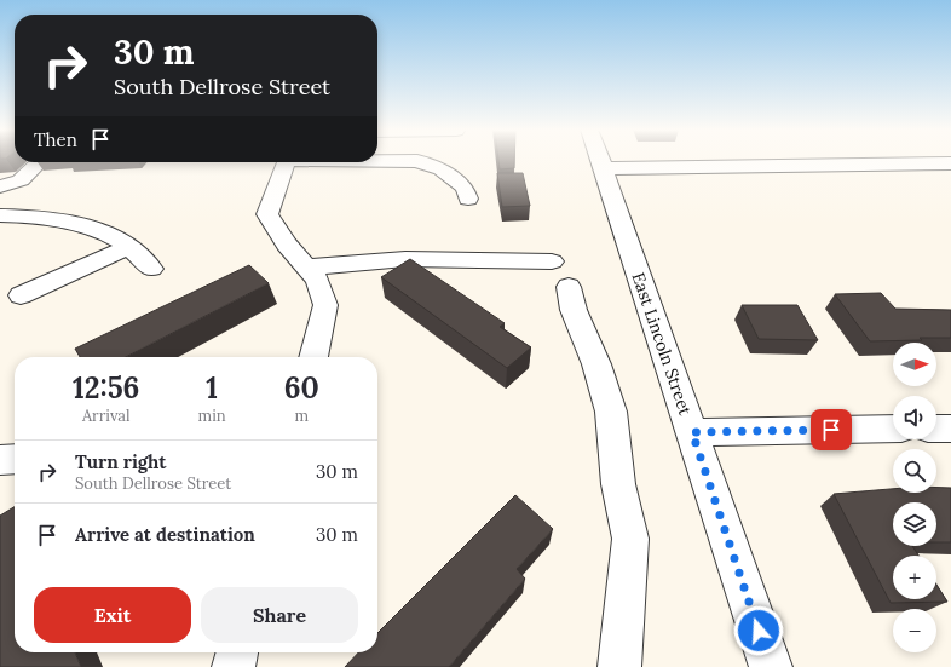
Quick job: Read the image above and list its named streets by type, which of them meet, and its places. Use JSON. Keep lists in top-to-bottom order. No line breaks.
{"streets":{"street":["East Lincoln Street"]},"north":"right","page":{"turn":["30 m","South Dellrose Street"],"then":"Then","map_buttons":["+","−"],"eta":["12:56","Arrival","1","min","60","m"],"list":[{"name":"Turn right","note":"South Dellrose Street","value":"30 m"},{"name":"Arrive at destination","value":"30 m"}],"buttons":["Exit","Share"]}}
